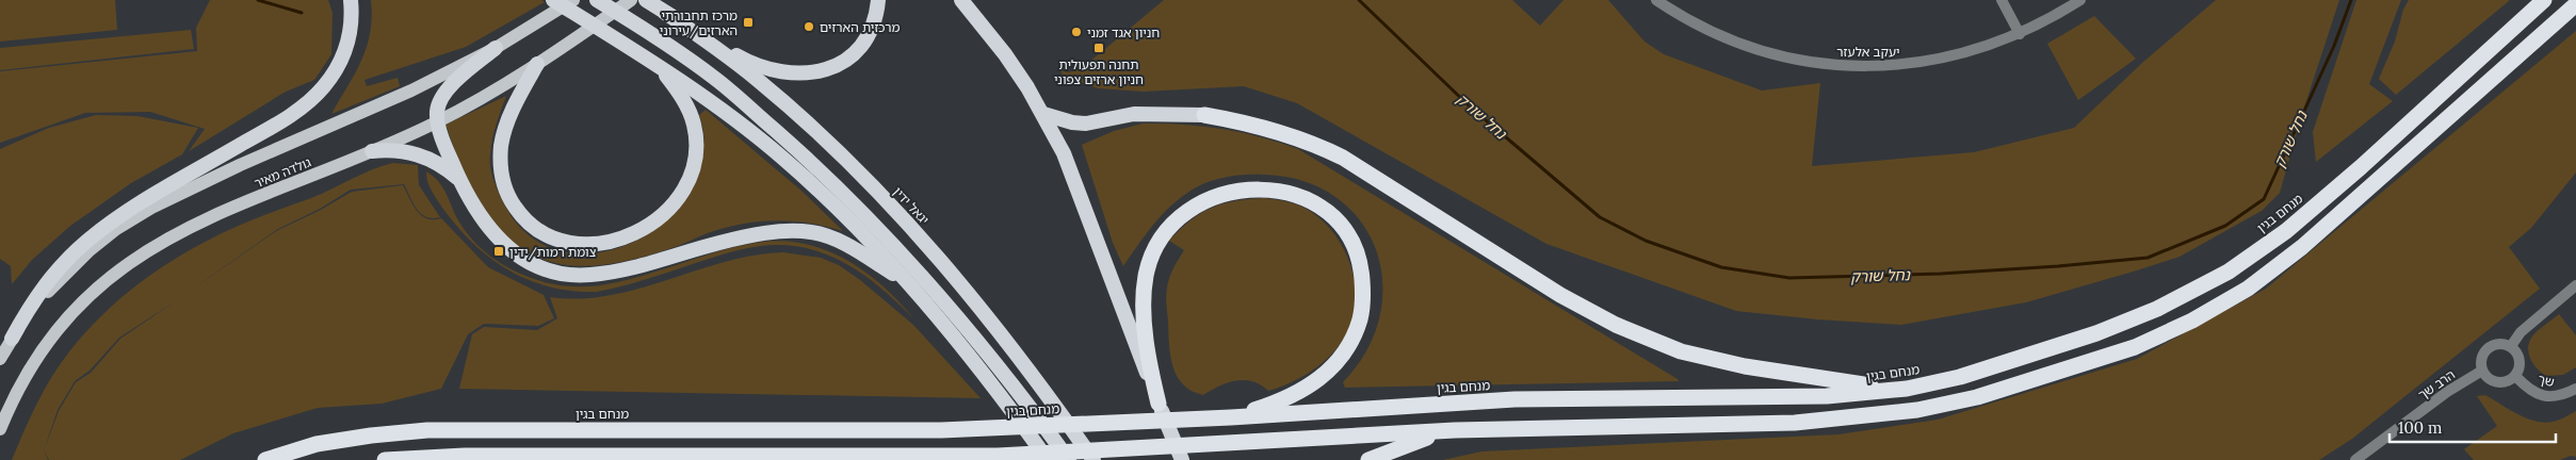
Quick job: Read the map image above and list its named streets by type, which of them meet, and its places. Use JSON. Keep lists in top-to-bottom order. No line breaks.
{"streets":{"highway":["יגאל ידין","מנחם בגין"],"main road":["גולדה מאיר"],"street":["יעקב אלעזר","שך","הרב שך"]},"crossings":[["שך","הרב שך"]],"water":["נחל שורק"],"places":{"transit":["מרכז תחבורתי הארזים/עירוני","תחנה תפעולית חניון ארזים צפוני","צומת רמות/ידין"],"other":["מרכזית הארזים","חניון אגד זמני"]},"scale_bar":"100 m"}
